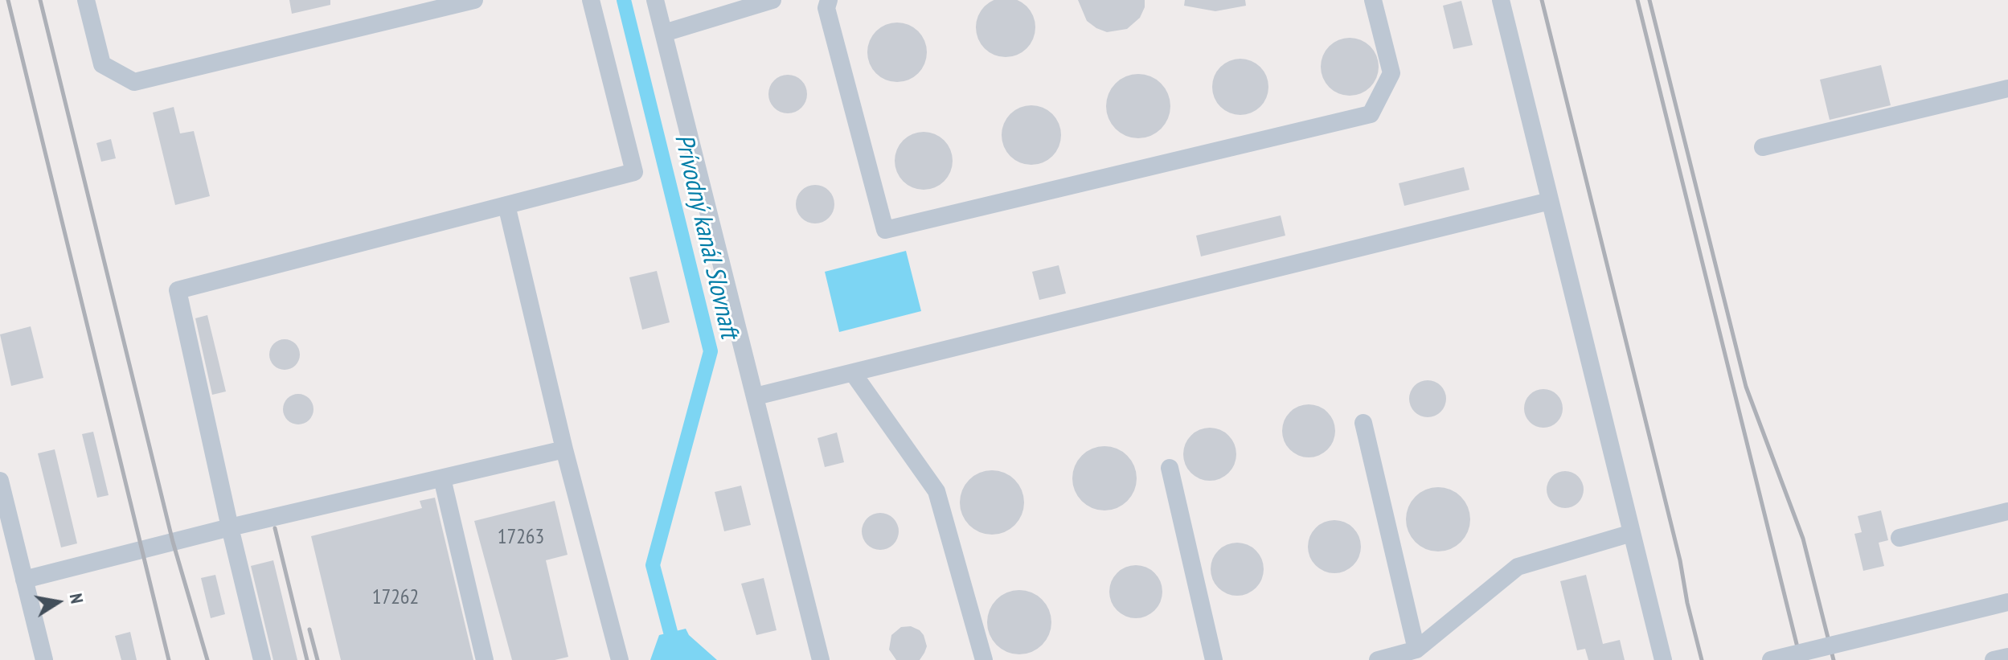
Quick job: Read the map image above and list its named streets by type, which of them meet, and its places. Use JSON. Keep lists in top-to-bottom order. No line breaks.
{"water":["Prívodný kanál Slovnaft"],"house_numbers":["17263","17262"],"north":"right"}
